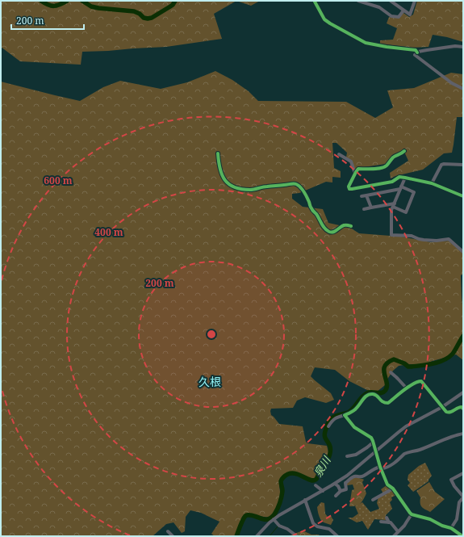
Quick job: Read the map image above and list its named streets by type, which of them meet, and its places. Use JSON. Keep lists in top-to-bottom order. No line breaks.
{"districts":["久根"],"water":["泉川"],"scale_bar":"200 m","rings":["600 m","400 m","200 m"]}
